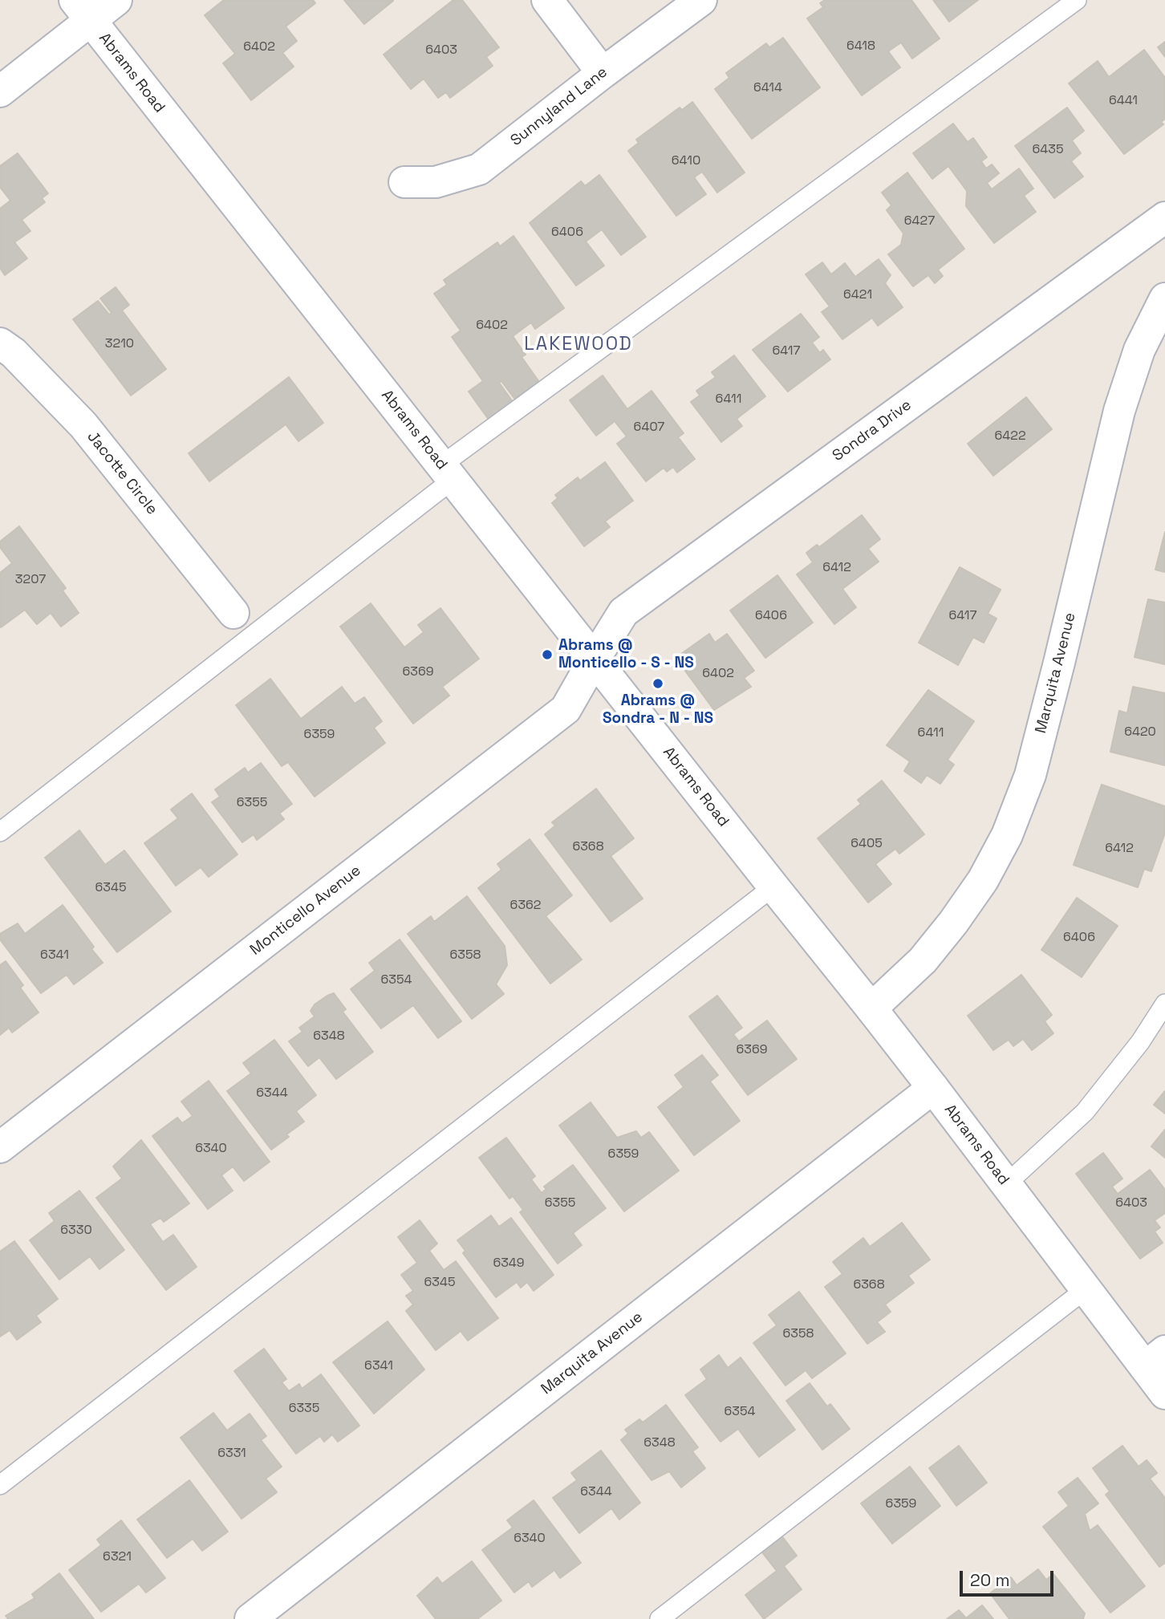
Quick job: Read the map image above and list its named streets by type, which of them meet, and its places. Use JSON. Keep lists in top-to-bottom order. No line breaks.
{"streets":{"street":["Abrams Road","Sunnyland Lane","Sondra Drive","Jacotte Circle","Marquita Avenue","Monticello Avenue"]},"crossings":[["Abrams Road","Sondra Drive"],["Abrams Road","Marquita Avenue"],["Abrams Road","Monticello Avenue"],["Sondra Drive","Monticello Avenue"]],"districts":["LAKEWOOD"],"places":["Abrams @ Monticello - S - NS","Abrams @ Sondra - N - NS"],"house_numbers":["6418","6402","6403","6414","6441","6435","6410","6427","6406","6421","6402","3210","6417","6411","6407","6422","6412","3207","6406","6417","6369","6402","6420","6411","6359","6355","6405","6368","6412","6345","6362","6406","6341","6358","6354","6348","6369","6344","6340","6359","6355","6403","6330","6349","6345","6368","6358","6341","6335","6354","6348","6331","6344","6359","6340","6321"],"scale_bar":"20 m"}
